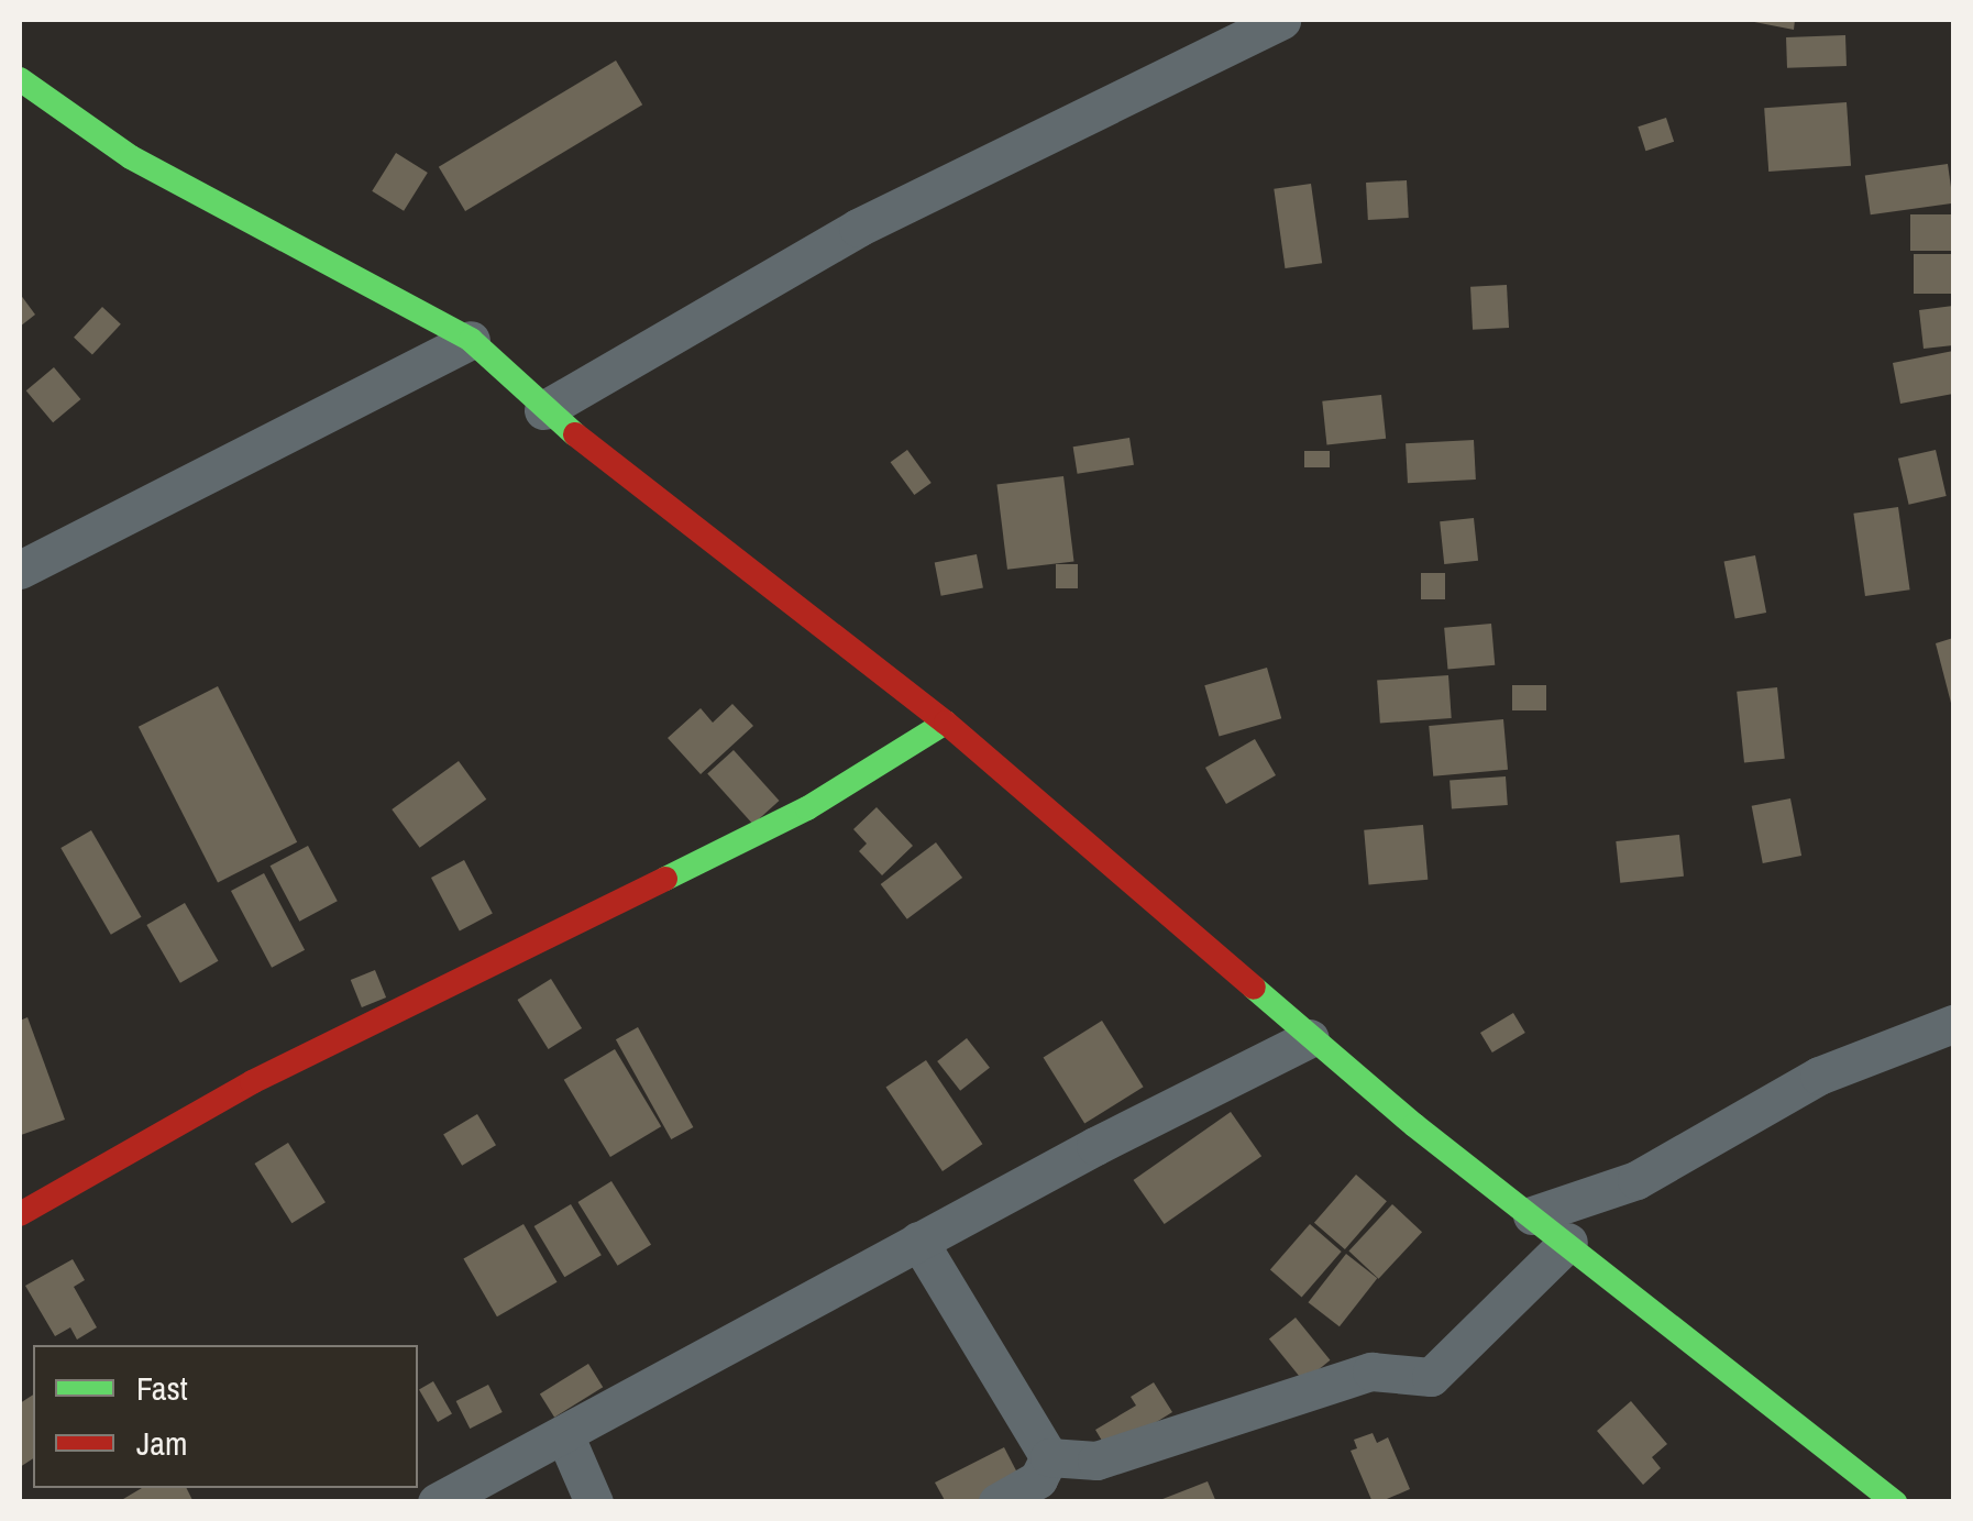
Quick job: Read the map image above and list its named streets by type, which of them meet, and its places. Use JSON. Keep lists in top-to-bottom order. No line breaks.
{"legend":["Fast","Jam"]}
